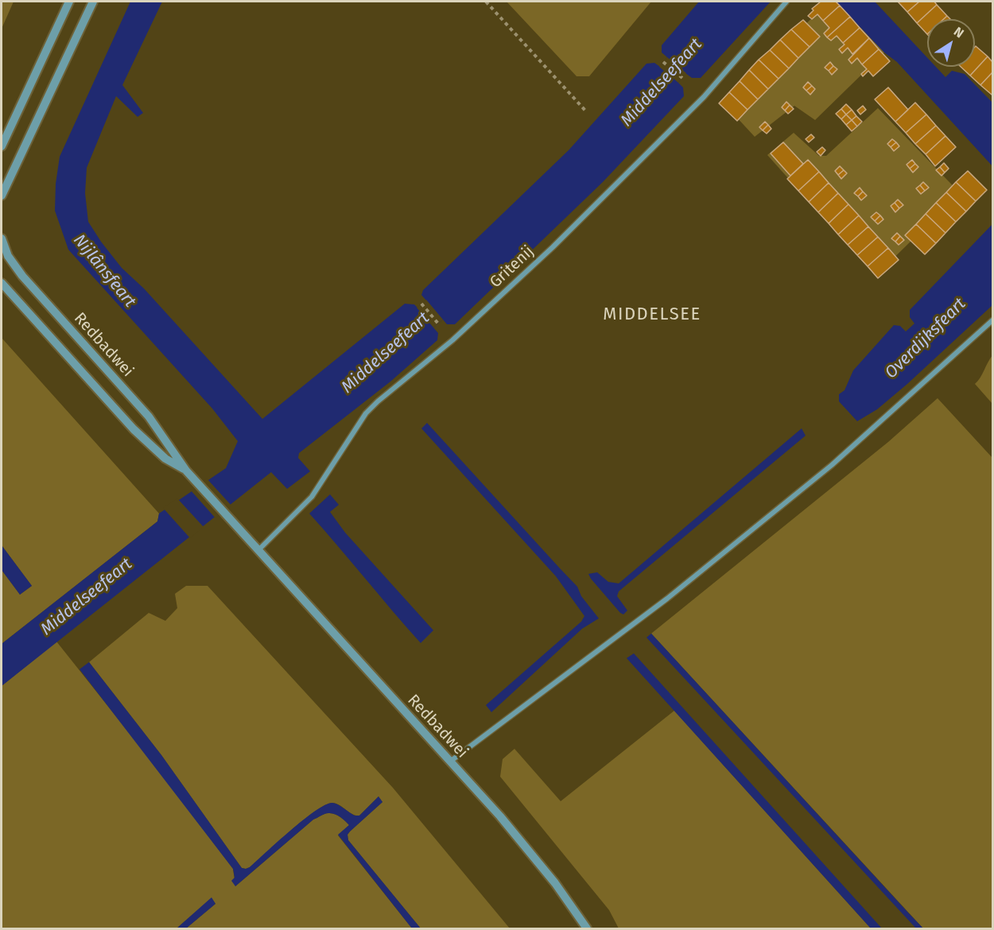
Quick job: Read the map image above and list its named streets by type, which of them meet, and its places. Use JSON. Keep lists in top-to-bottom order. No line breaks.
{"streets":{"street":["Gritenij","Redbadwei"]},"crossings":[["Gritenij","Redbadwei"]],"districts":["MIDDELSEE"],"water":["Middelseefeart","Nijlânsfeart","Overdijksfeart"],"north":"top right"}
